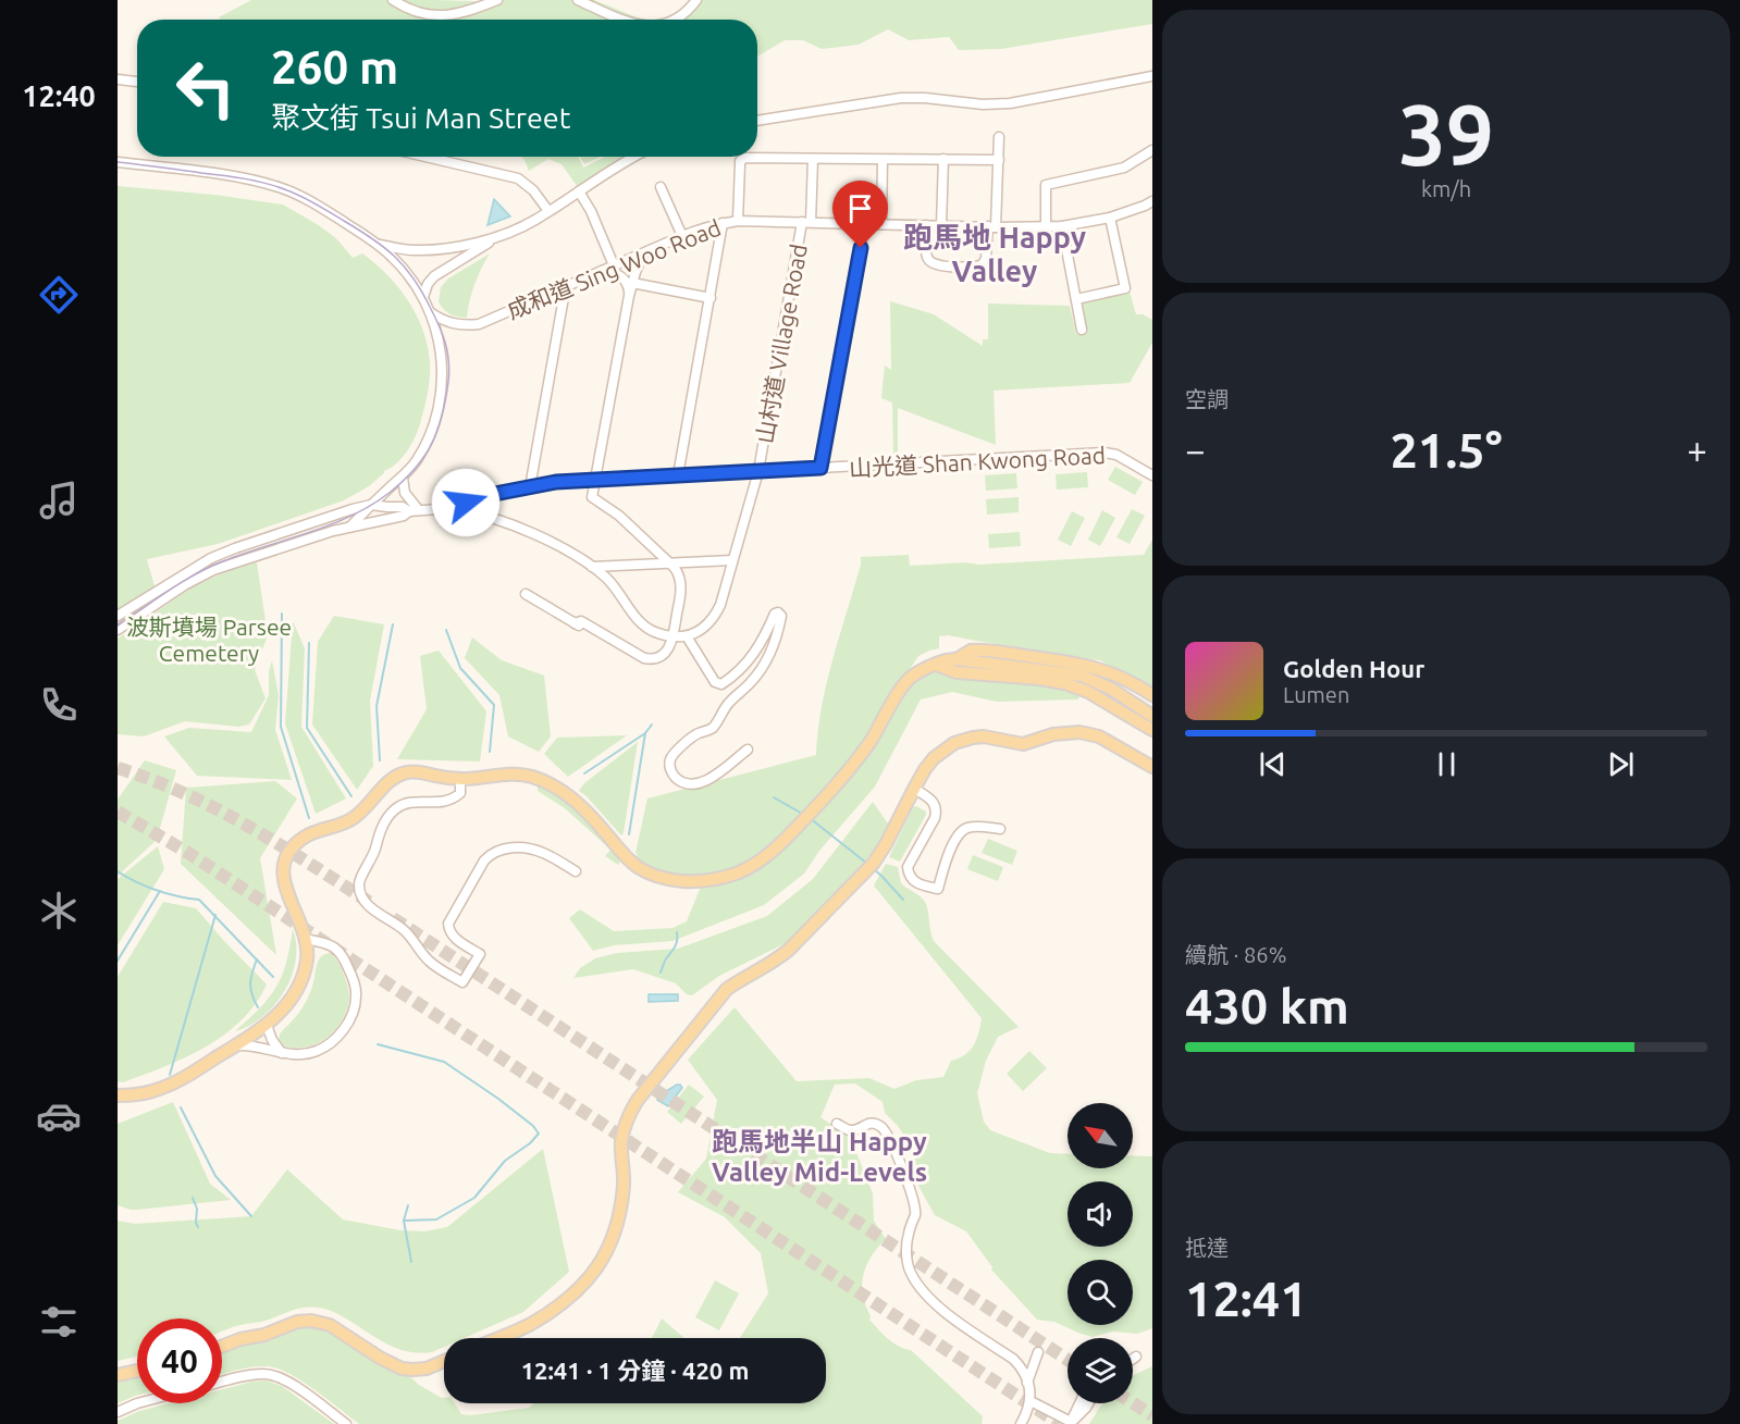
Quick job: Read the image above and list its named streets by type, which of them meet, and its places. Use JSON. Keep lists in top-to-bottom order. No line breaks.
{"streets":{"street":["成和道 Sing Woo Road","山村道 Village Road","山光道 Shan Kwong Road"]},"crossings":[["成和道 Sing Woo Road","山村道 Village Road"],["山村道 Village Road","山光道 Shan Kwong Road"]],"districts":["跑馬地 Happy Valley","跑馬地半山 Happy Valley Mid-Levels"],"parks":["波斯墳場 Parsee Cemetery"],"north":"top left","page":{"tabs":"12:40","tile":[["39","km/h"],"空調",["續航 · 86%","430 km"],["抵達","12:41"]],"turn":["260 m","聚文街 Tsui Man Street"],"heat":["−","21.5°","+"],"song":["Golden Hour","Lumen"],"limit":"40","trip":"12:41 · 1 分鐘 · 420 m"}}
